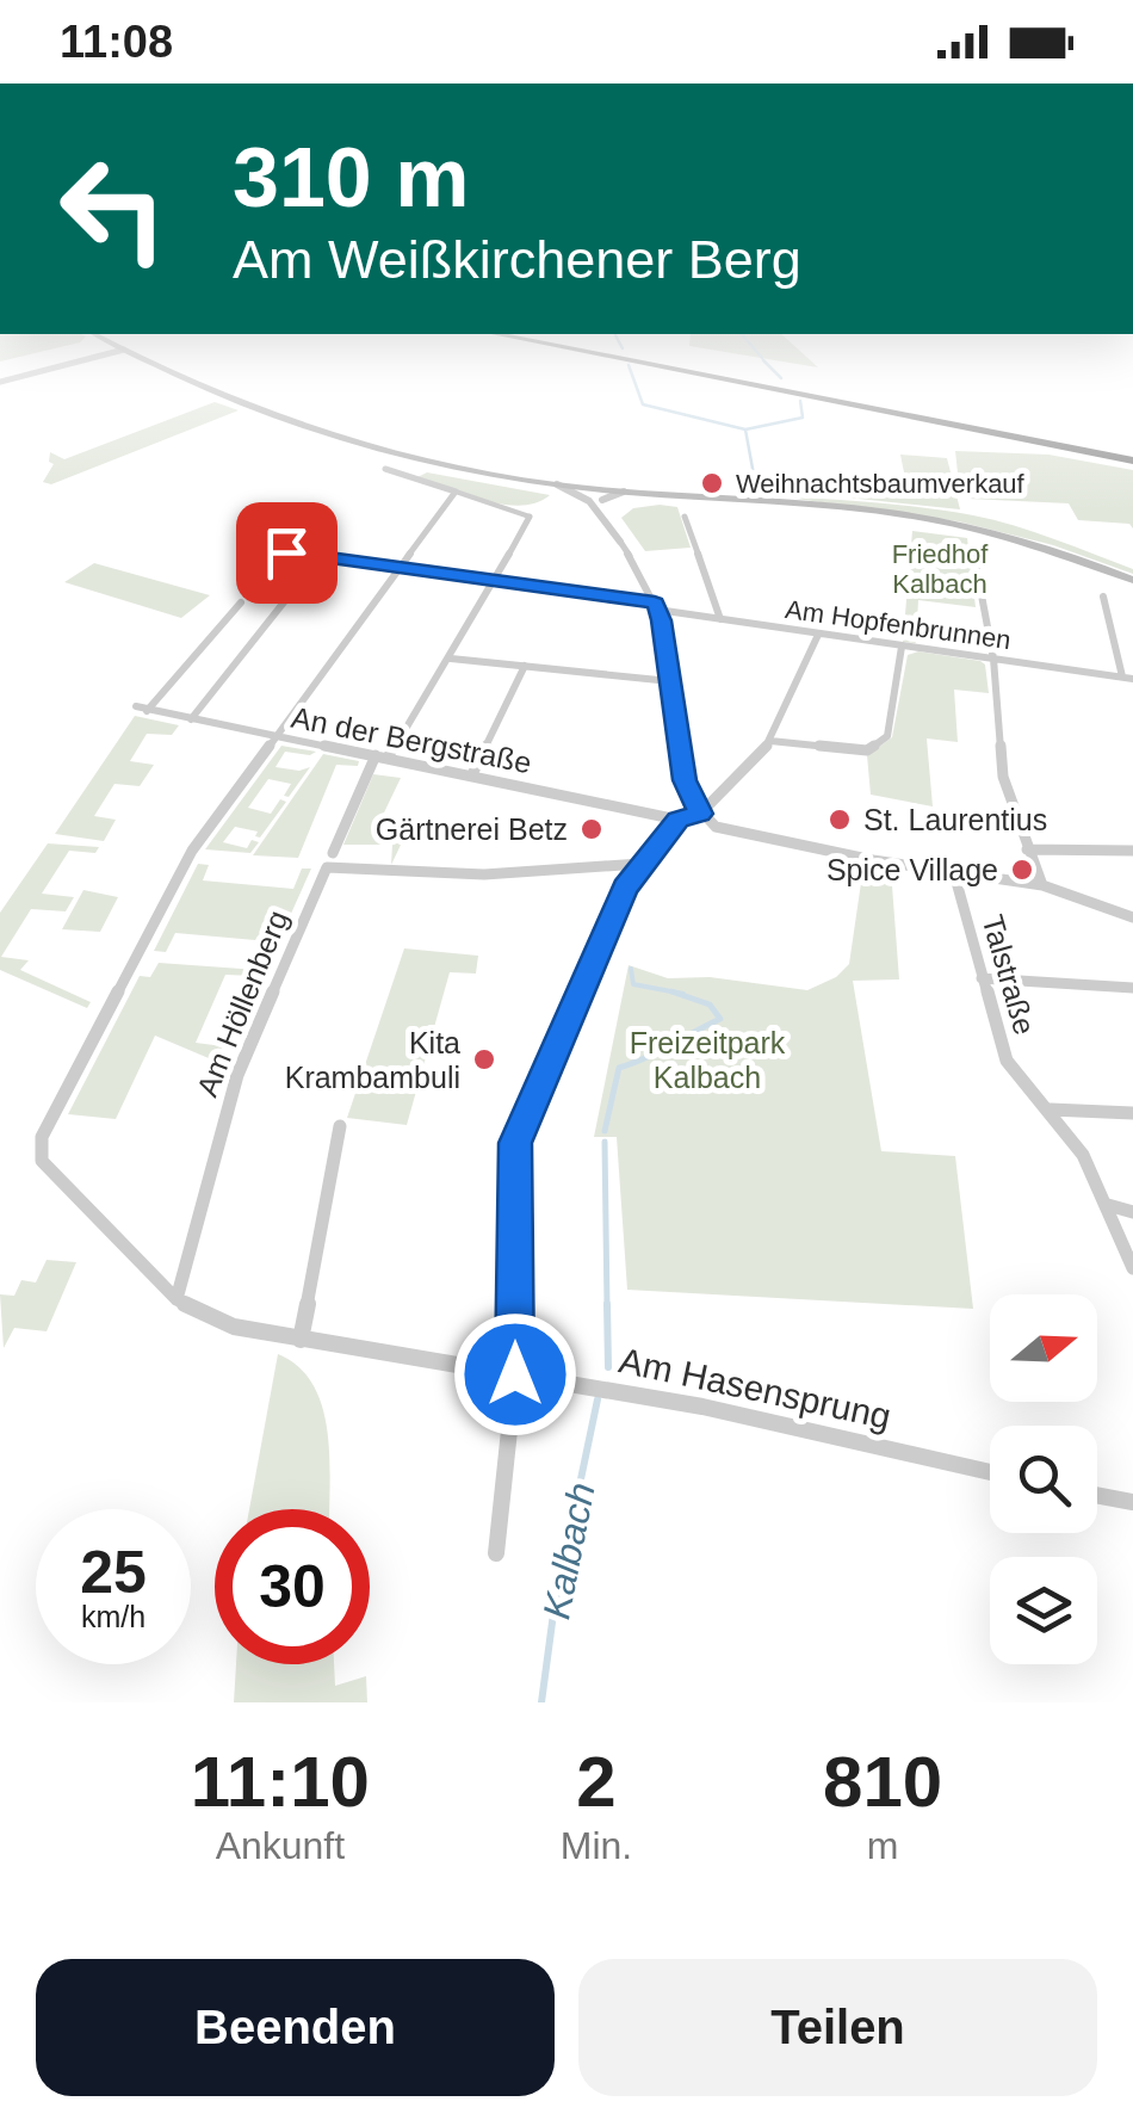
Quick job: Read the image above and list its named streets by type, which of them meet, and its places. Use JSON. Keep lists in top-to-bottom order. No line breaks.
{"streets":{"street":["Am Hopfenbrunnen","An der Bergstraße","Talstraße","Am Höllenberg","Am Hasensprung"]},"crossings":[["Am Hopfenbrunnen","Am Hasensprung"],["An der Bergstraße","Am Hasensprung"],["Am Höllenberg","Am Hasensprung"]],"water":["Kalbach"],"parks":["Friedhof Kalbach","Freizeitpark Kalbach"],"places":["Weihnachtsbaumverkauf","St. Laurentius","Gärtnerei Betz","Spice Village","Kita Krambambuli"],"north":"right","page":{"status":"11:08","turn":["310 m","Am Weißkirchener Berg"],"speed":"25 km/h","limit":"30","eta":["11:10","Ankunft","2","Min.","810","m"],"buttons":["Beenden","Teilen"]}}
